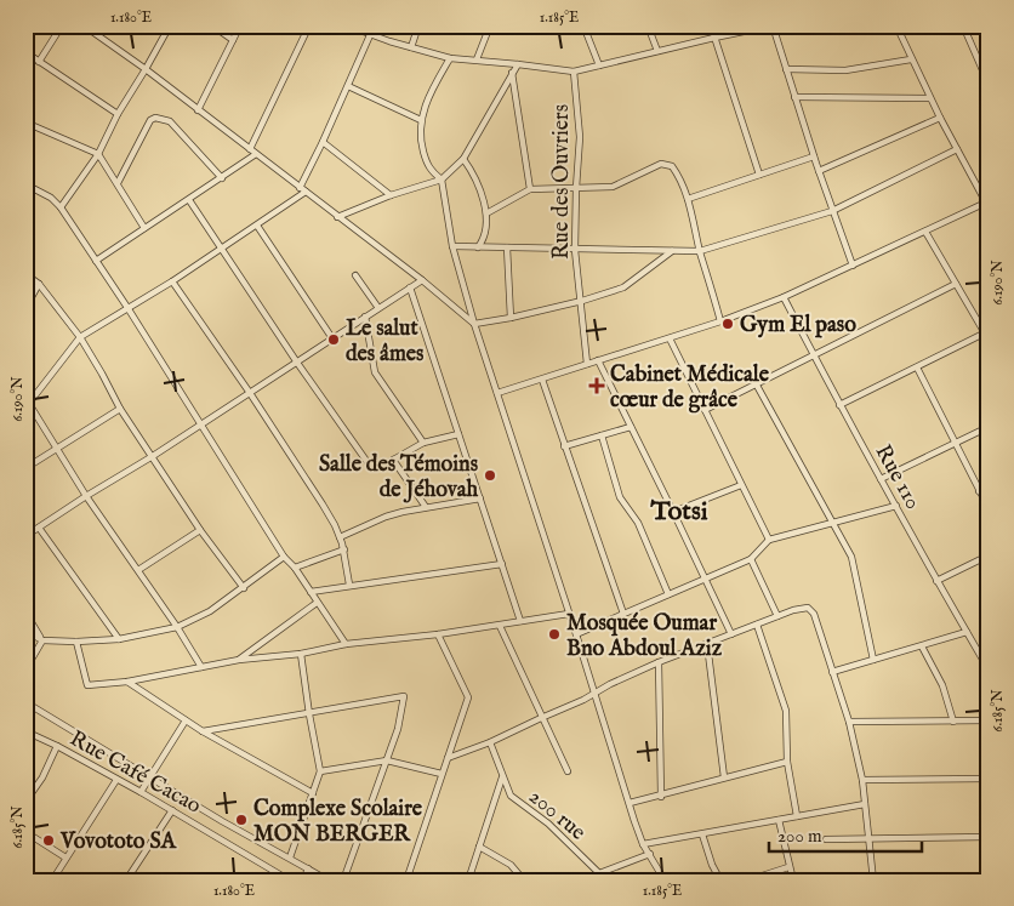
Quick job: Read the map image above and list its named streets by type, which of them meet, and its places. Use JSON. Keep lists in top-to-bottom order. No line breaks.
{"streets":{"street":["Rue des Ouvriers","Rue 110","Rue Café Cacao","200 rue"]},"districts":["Totsi"],"places":{"other":["Gym El paso","Le salut des âmes","Salle des Témoins de Jéhovah","Mosquée Oumar Bno Abdoul Aziz","Complexe Scolaire MON BERGER","Vovototo SA"],"health":["Cabinet Médicale cœur de grâce"]},"scale_bar":"200 m","coordinates":["1.180°E","1.185°E","6.190°N","6.185°N"]}
